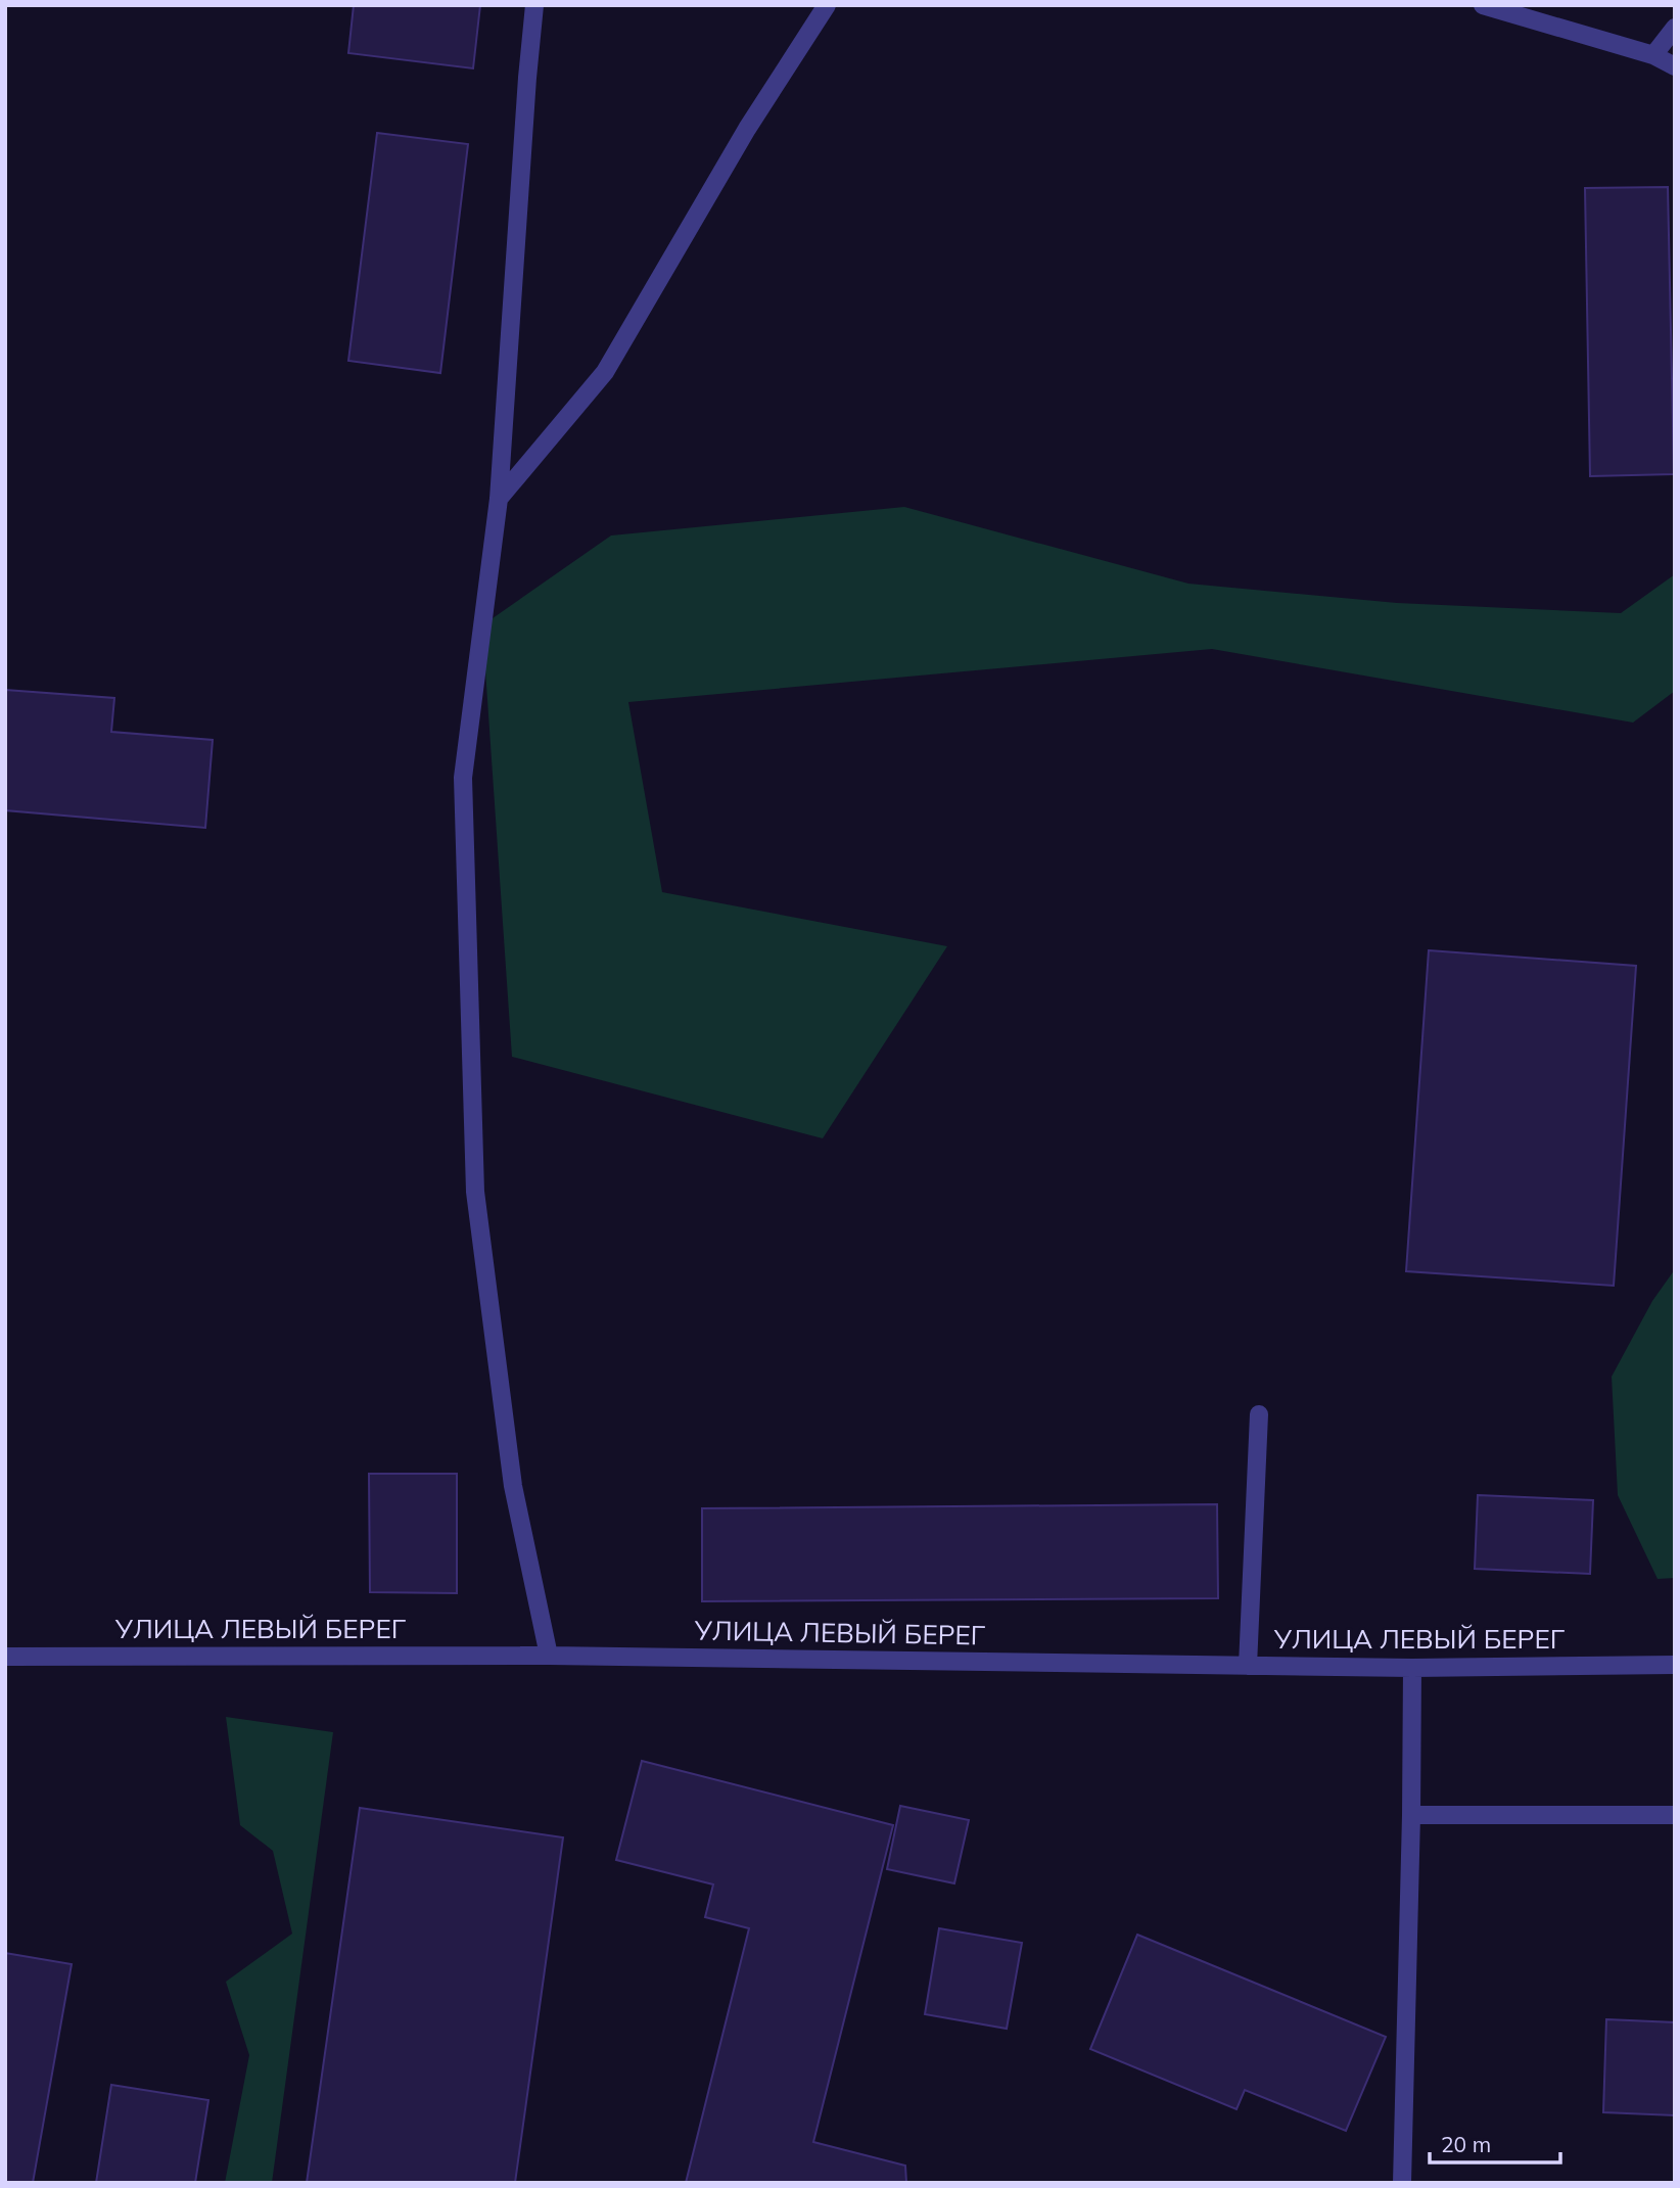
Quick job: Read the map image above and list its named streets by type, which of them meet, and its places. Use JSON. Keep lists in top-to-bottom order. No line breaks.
{"streets":{"street":["УЛИЦА ЛЕВЫЙ БЕРЕГ"]},"scale_bar":"20 m"}
